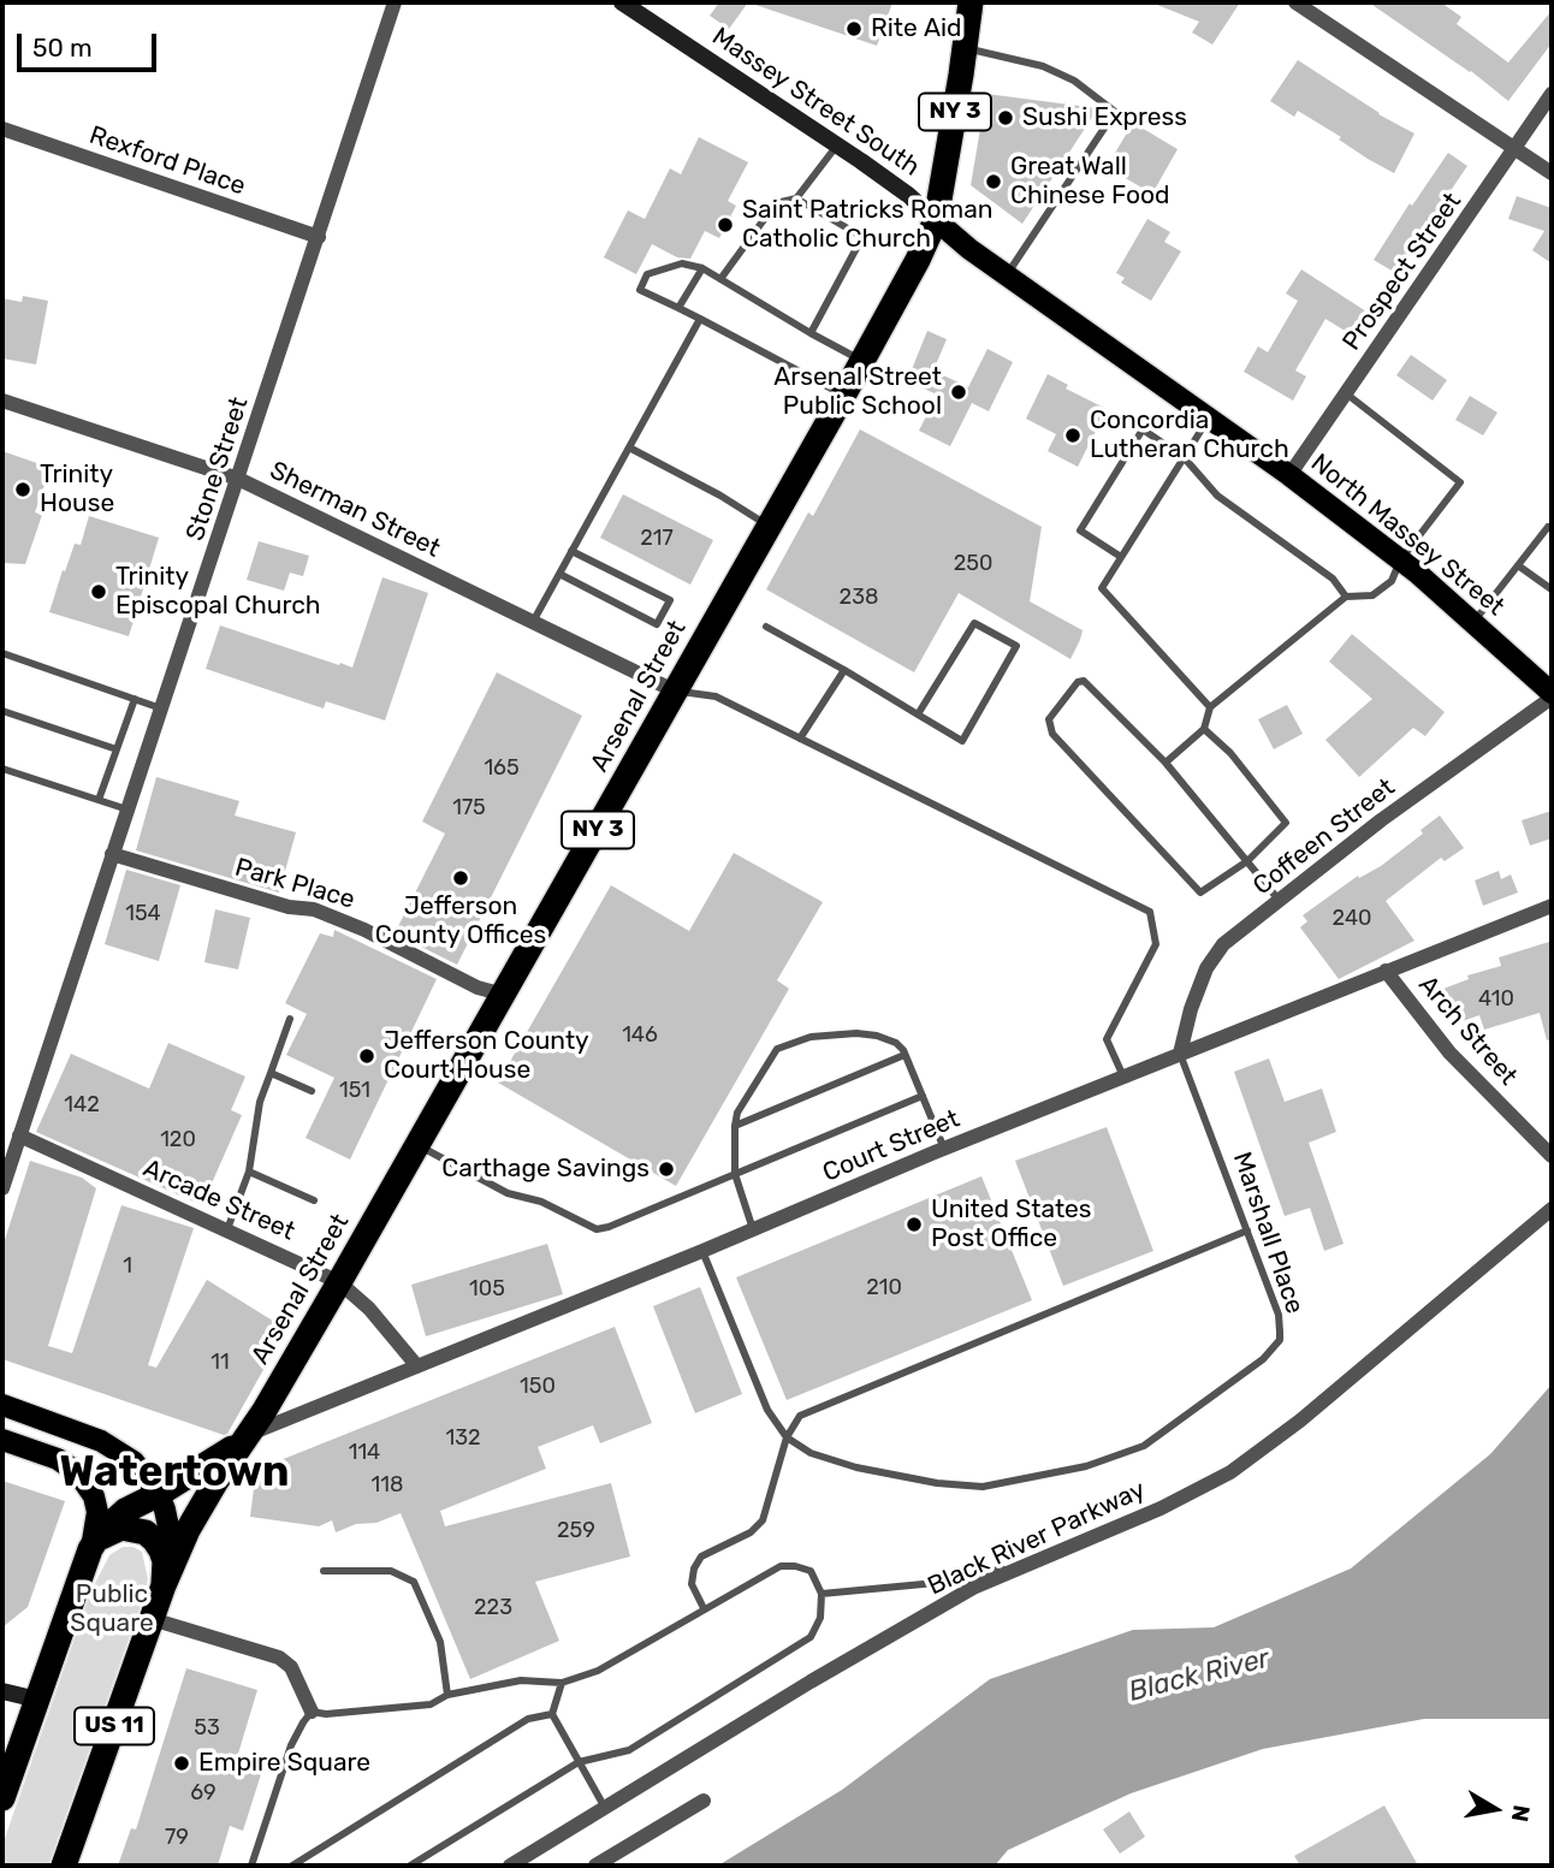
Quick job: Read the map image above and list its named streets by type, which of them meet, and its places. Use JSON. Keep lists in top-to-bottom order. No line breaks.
{"streets":{"highway":["NY 3","Arsenal Street","US 11"],"main road":["Massey Street South","North Massey Street"],"street":["Rexford Place","Prospect Street","Stone Street","Sherman Street","Coffeen Street","Park Place","Arch Street","Court Street","Arcade Street","Black River Parkway"],"lane":["Marshall Place"]},"crossings":[["Massey Street South","North Massey Street"],["Massey Street South","Arsenal Street"],["NY 3","Arsenal Street"],["NY 3","Court Street"],["NY 3","US 11"],["Rexford Place","Stone Street"],["Prospect Street","North Massey Street"],["Stone Street","Sherman Street"],["Stone Street","Park Place"],["Stone Street","Arcade Street"],["Sherman Street","Arsenal Street"],["North Massey Street","Arsenal Street"],["North Massey Street","Coffeen Street"],["Arsenal Street","Park Place"],["Arsenal Street","Court Street"],["Arsenal Street","Arcade Street"],["Coffeen Street","Court Street"],["Coffeen Street","Marshall Place"],["Arch Street","Court Street"],["Court Street","Arcade Street"],["Court Street","Marshall Place"]],"districts":["Watertown"],"water":["Black River"],"parks":["Public Square"],"places":["Rite Aid","Sushi Express","Great Wall Chinese Food","Saint Patricks Roman Catholic Church","Arsenal Street Public School","Concordia Lutheran Church","Trinity House","Trinity Episcopal Church","Jefferson County Offices","Jefferson County Court House","Carthage Savings","United States Post Office","Empire Square"],"house_numbers":["217","250","238","165","175","154","240","410","146","151","142","120","1","210","105","11","150","132","114","118","259","223","53","69","79"],"scale_bar":"50 m","north":"right"}
